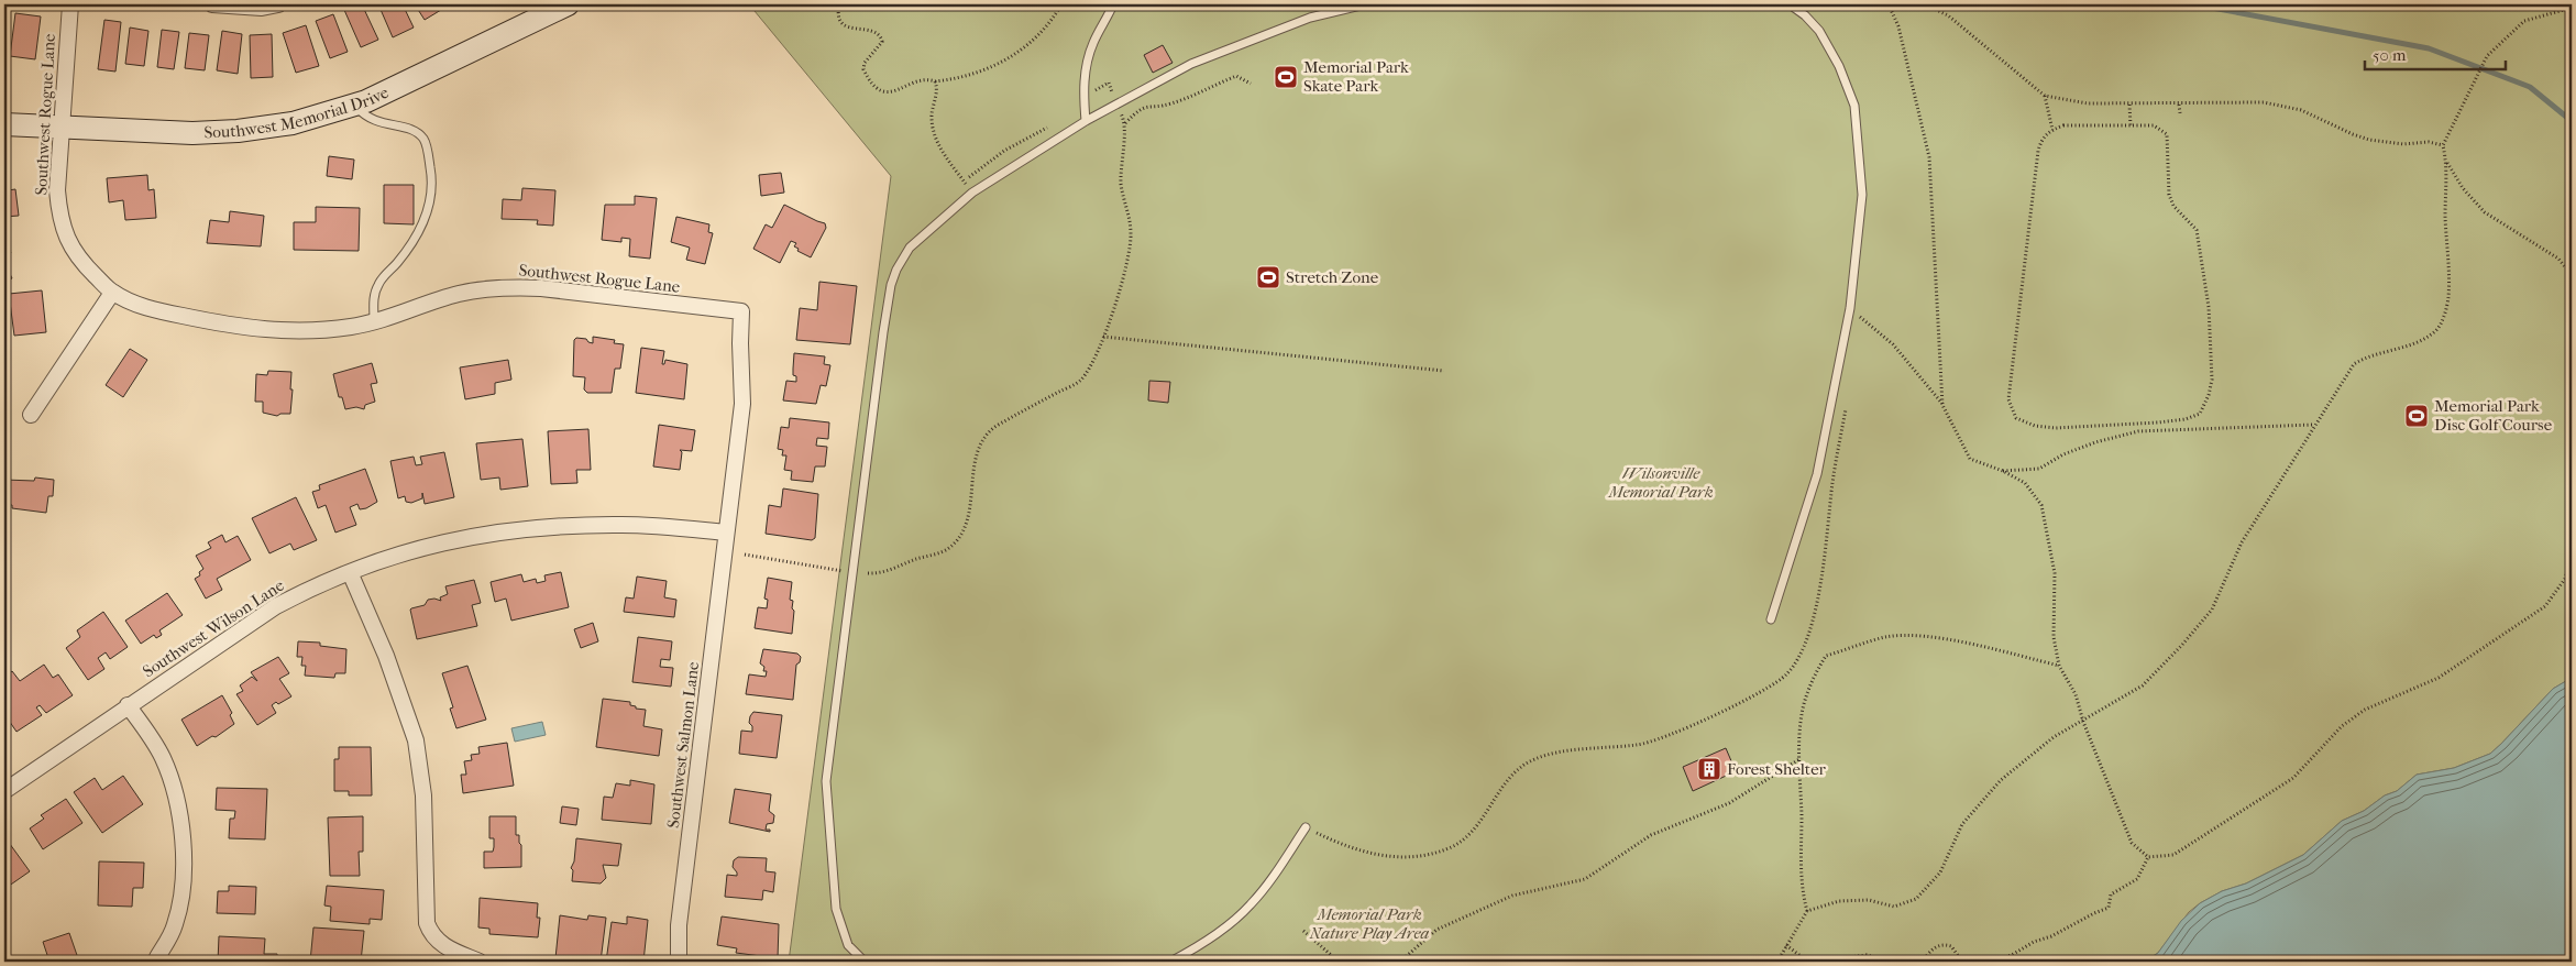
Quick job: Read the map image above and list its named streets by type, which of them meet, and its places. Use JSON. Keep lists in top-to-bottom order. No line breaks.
{"streets":{"street":["Southwest Memorial Drive","Southwest Rogue Lane","Southwest Wilson Lane","Southwest Salmon Lane"]},"crossings":[["Southwest Memorial Drive","Southwest Rogue Lane"],["Southwest Rogue Lane","Southwest Salmon Lane"],["Southwest Wilson Lane","Southwest Salmon Lane"]],"parks":["Wilsonville Memorial Park","Memorial Park Nature Play Area"],"places":{"sports":["Memorial Park Skate Park","Stretch Zone","Memorial Park Disc Golf Course"],"building":["Forest Shelter"]},"scale_bar":"50 m"}
